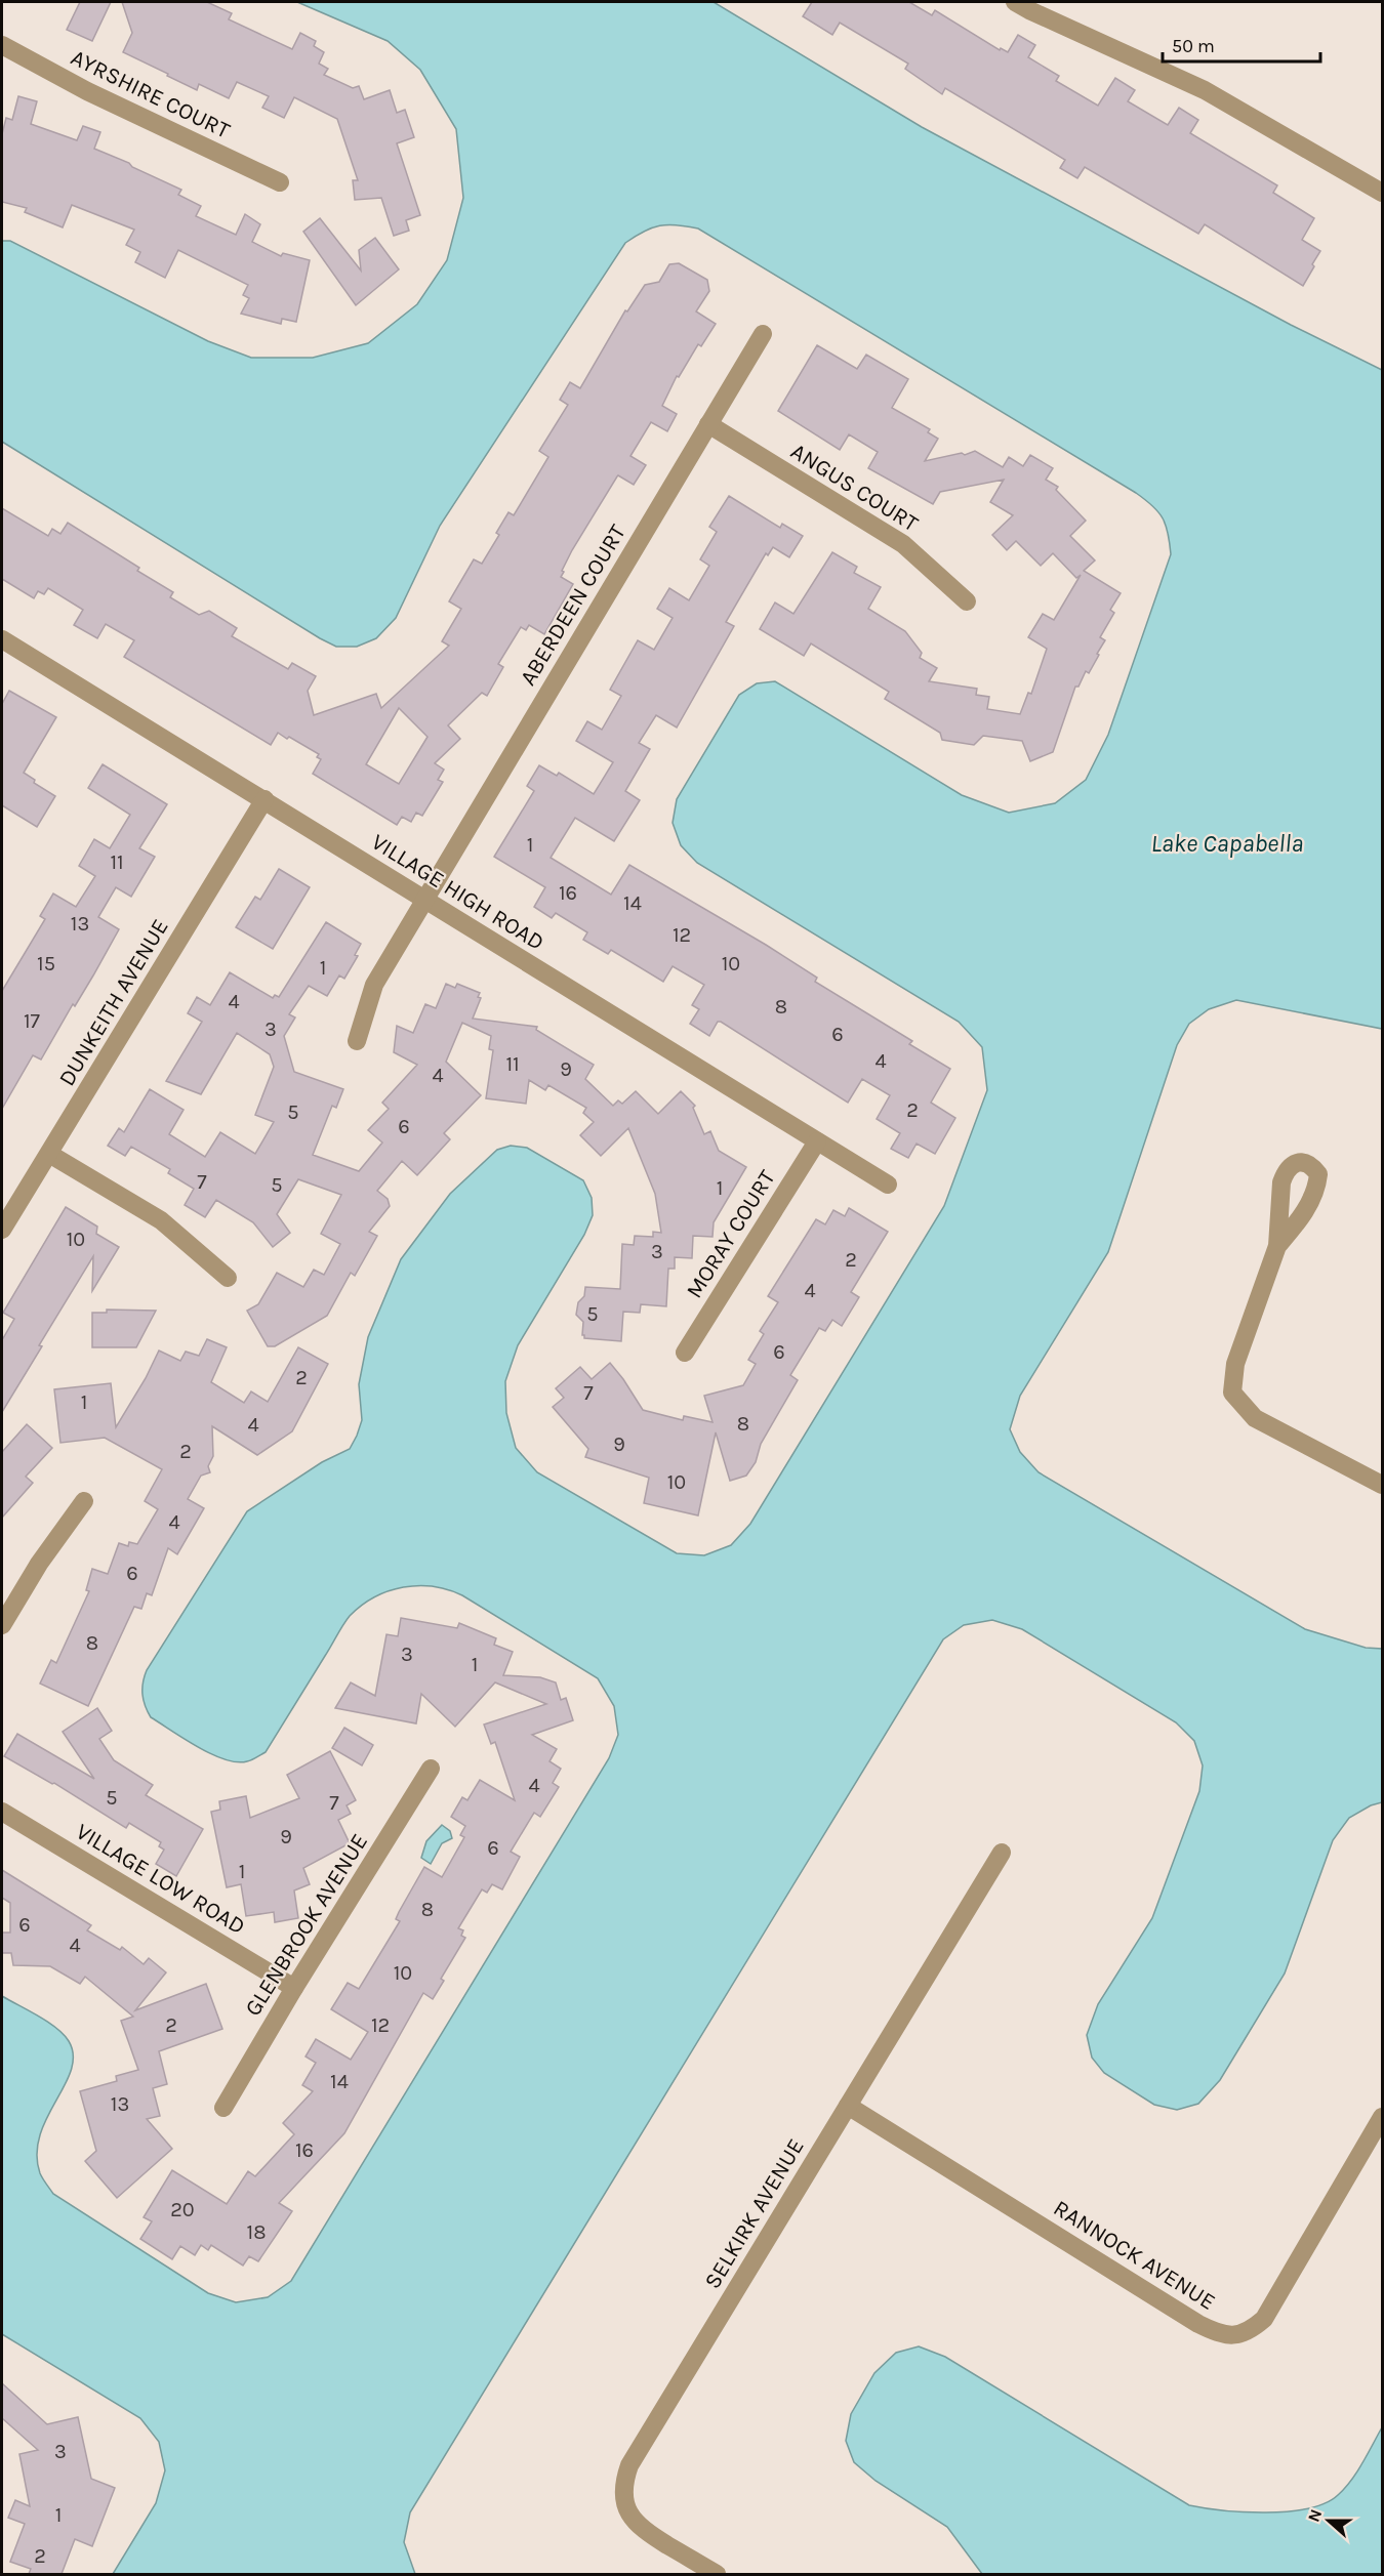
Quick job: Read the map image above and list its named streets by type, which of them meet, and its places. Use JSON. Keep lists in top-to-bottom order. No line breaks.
{"streets":{"street":["AYRSHIRE COURT","ANGUS COURT","ABERDEEN COURT","VILLAGE HIGH ROAD","DUNKEITH AVENUE","MORAY COURT","VILLAGE LOW ROAD","GLENBROOK AVENUE","SELKIRK AVENUE","RANNOCK AVENUE"]},"crossings":[["ANGUS COURT","ABERDEEN COURT"],["ABERDEEN COURT","VILLAGE HIGH ROAD"],["VILLAGE HIGH ROAD","DUNKEITH AVENUE"],["VILLAGE HIGH ROAD","MORAY COURT"],["VILLAGE LOW ROAD","GLENBROOK AVENUE"],["SELKIRK AVENUE","RANNOCK AVENUE"]],"water":["Lake Capabella"],"house_numbers":["1","11","16","14","13","12","15","10","1","4","8","17","3","6","4","11","9","4","2","5","6","7","5","1","10","3","2","4","5","6","2","7","1","8","4","9","2","10","4","6","8","3","1","4","5","7","9","6","1","8","6","4","10","2","12","14","13","16","20","18","3","1","2"],"scale_bar":"50 m","north":"left"}
